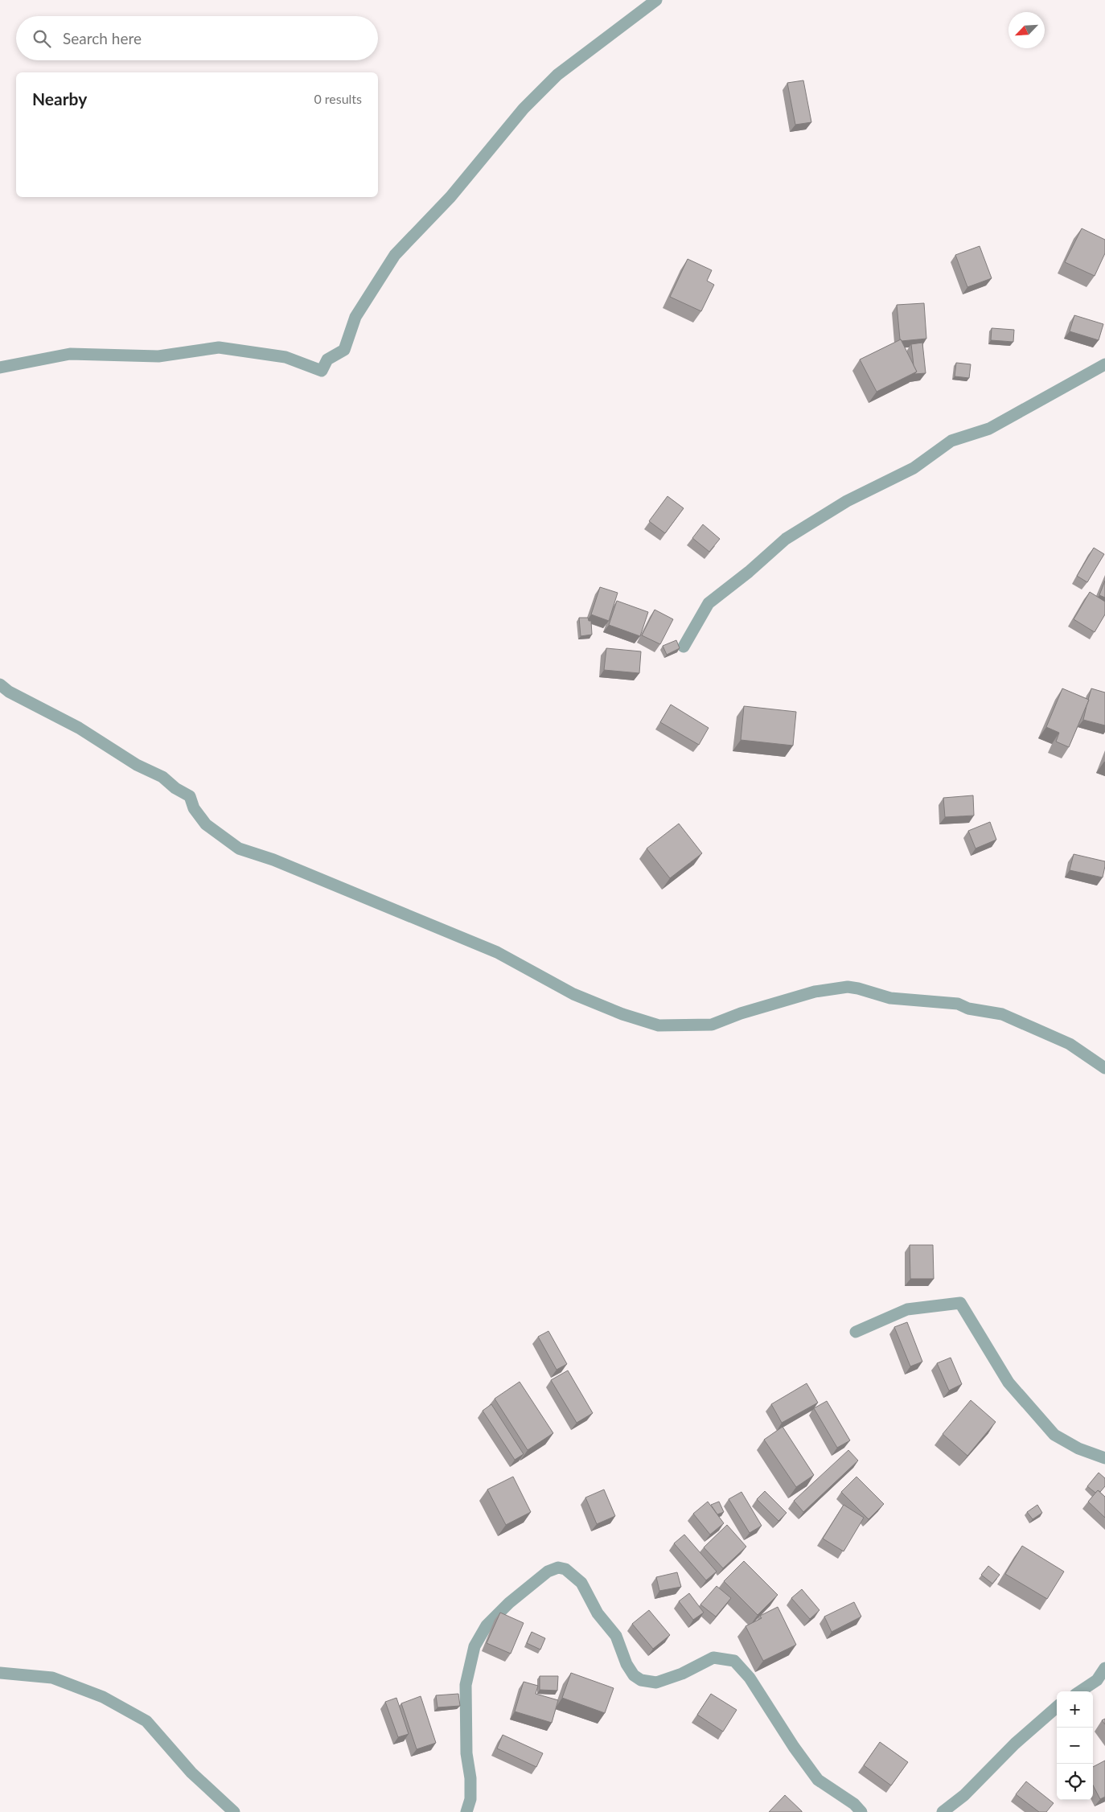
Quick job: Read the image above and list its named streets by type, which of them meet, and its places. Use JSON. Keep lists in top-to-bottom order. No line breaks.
{"north":"bottom left","page":{"search":"Search here","heading":["Nearby","0 results"],"map_buttons":["+","−"]}}
